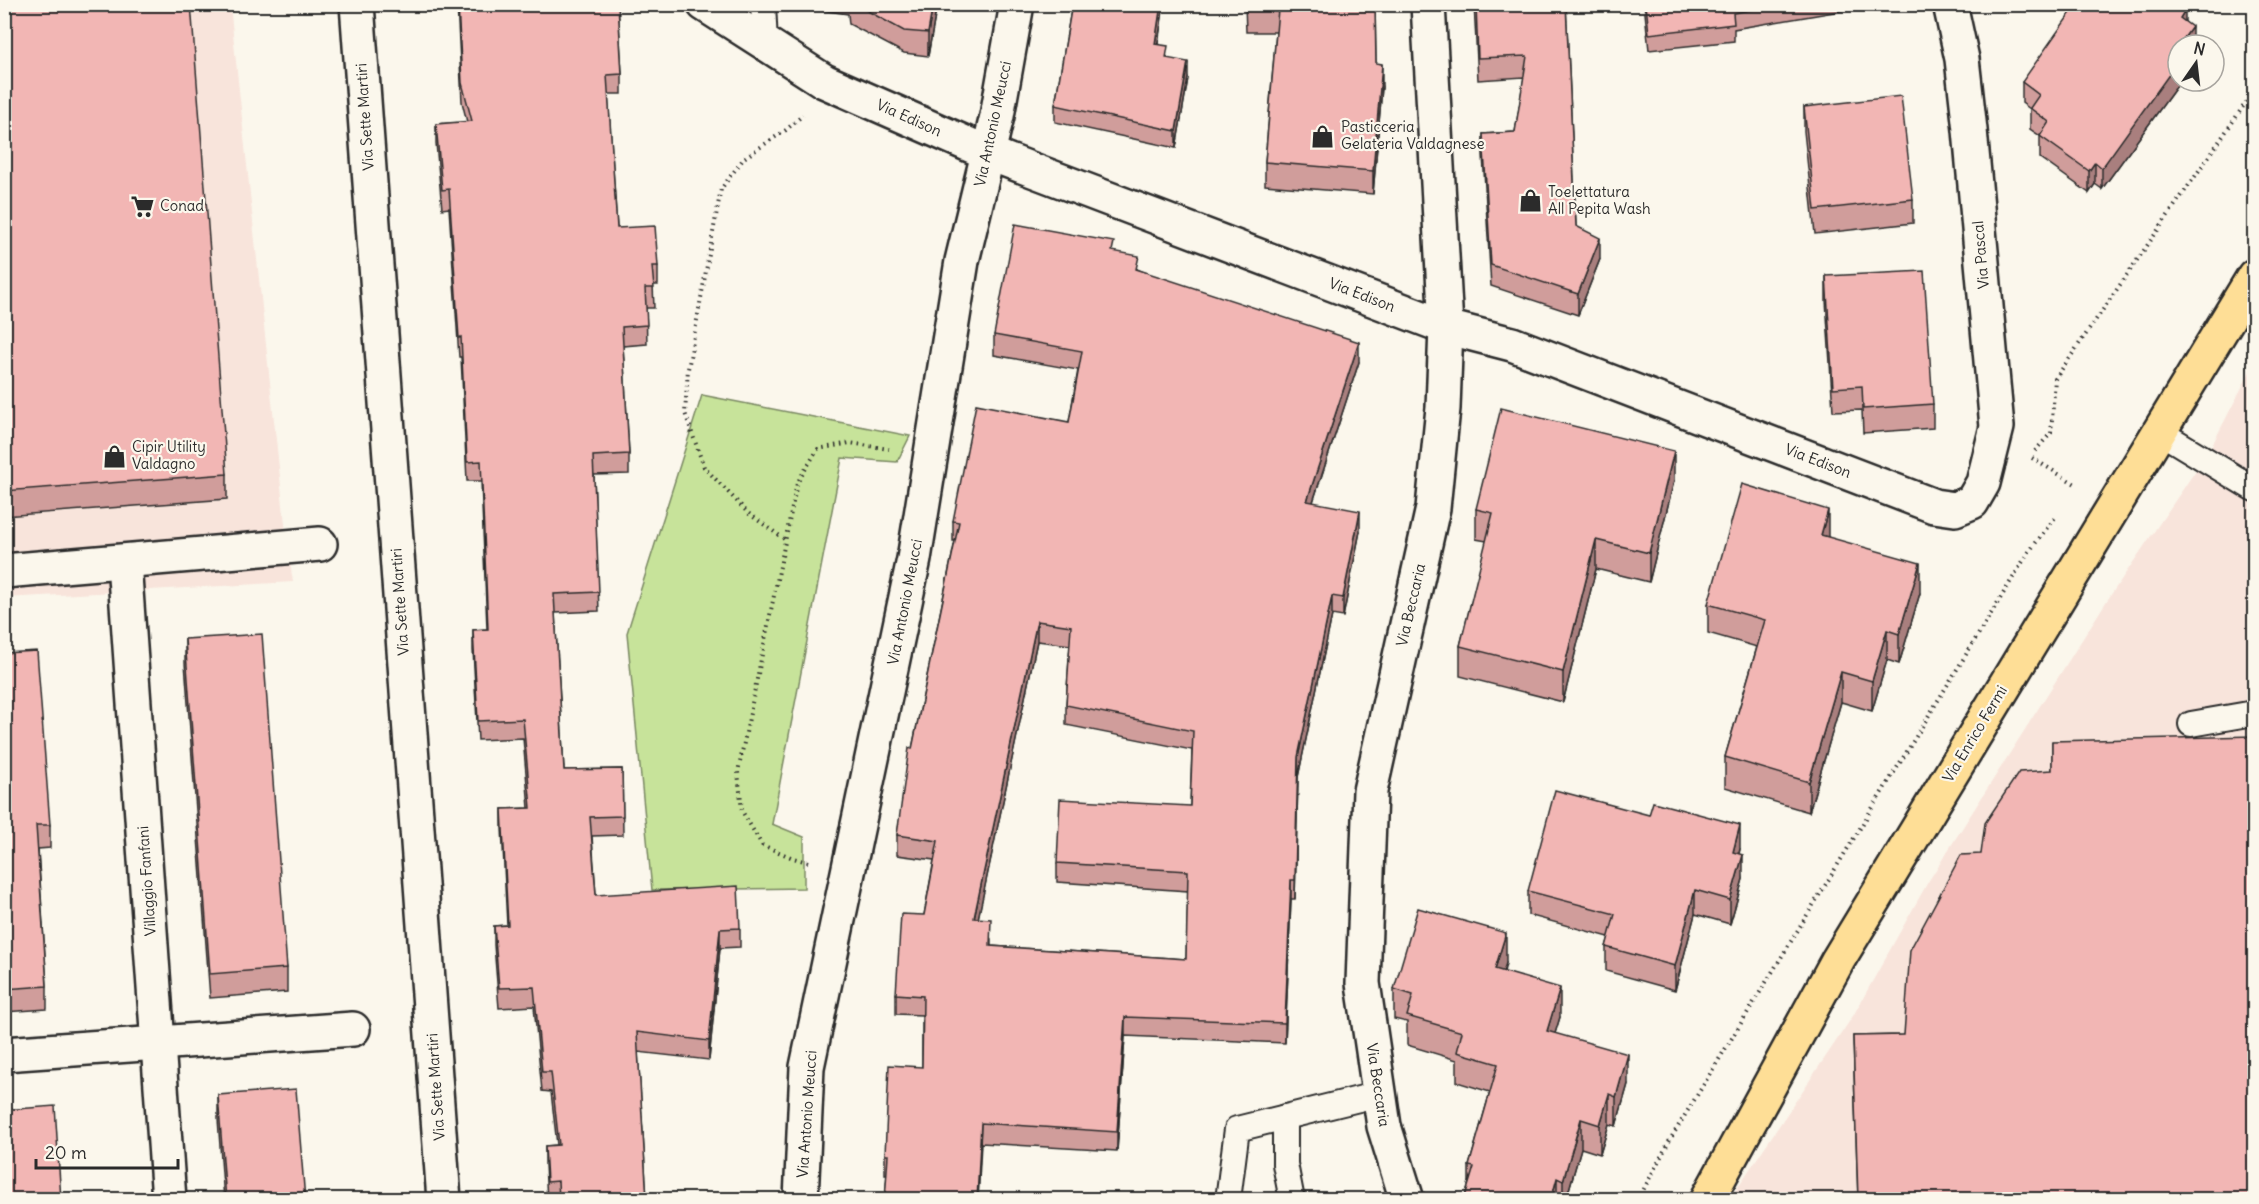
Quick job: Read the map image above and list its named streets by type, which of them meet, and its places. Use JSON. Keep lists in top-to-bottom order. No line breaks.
{"streets":{"main road":["Via Enrico Fermi"],"street":["Via Sette Martiri","Via Edison","Via Antonio Meucci","Via Pascal","Via Beccaria","Villaggio Fanfani"]},"crossings":[["Via Edison","Via Antonio Meucci"],["Via Edison","Via Pascal"],["Via Edison","Via Beccaria"]],"places":{"shop":["Pasticceria Gelateria Valdagnese","Toelettatura All Pepita Wash","Cipir Utility Valdagno"],"supermarket":["Conad"]},"scale_bar":"20 m","north":"top"}
